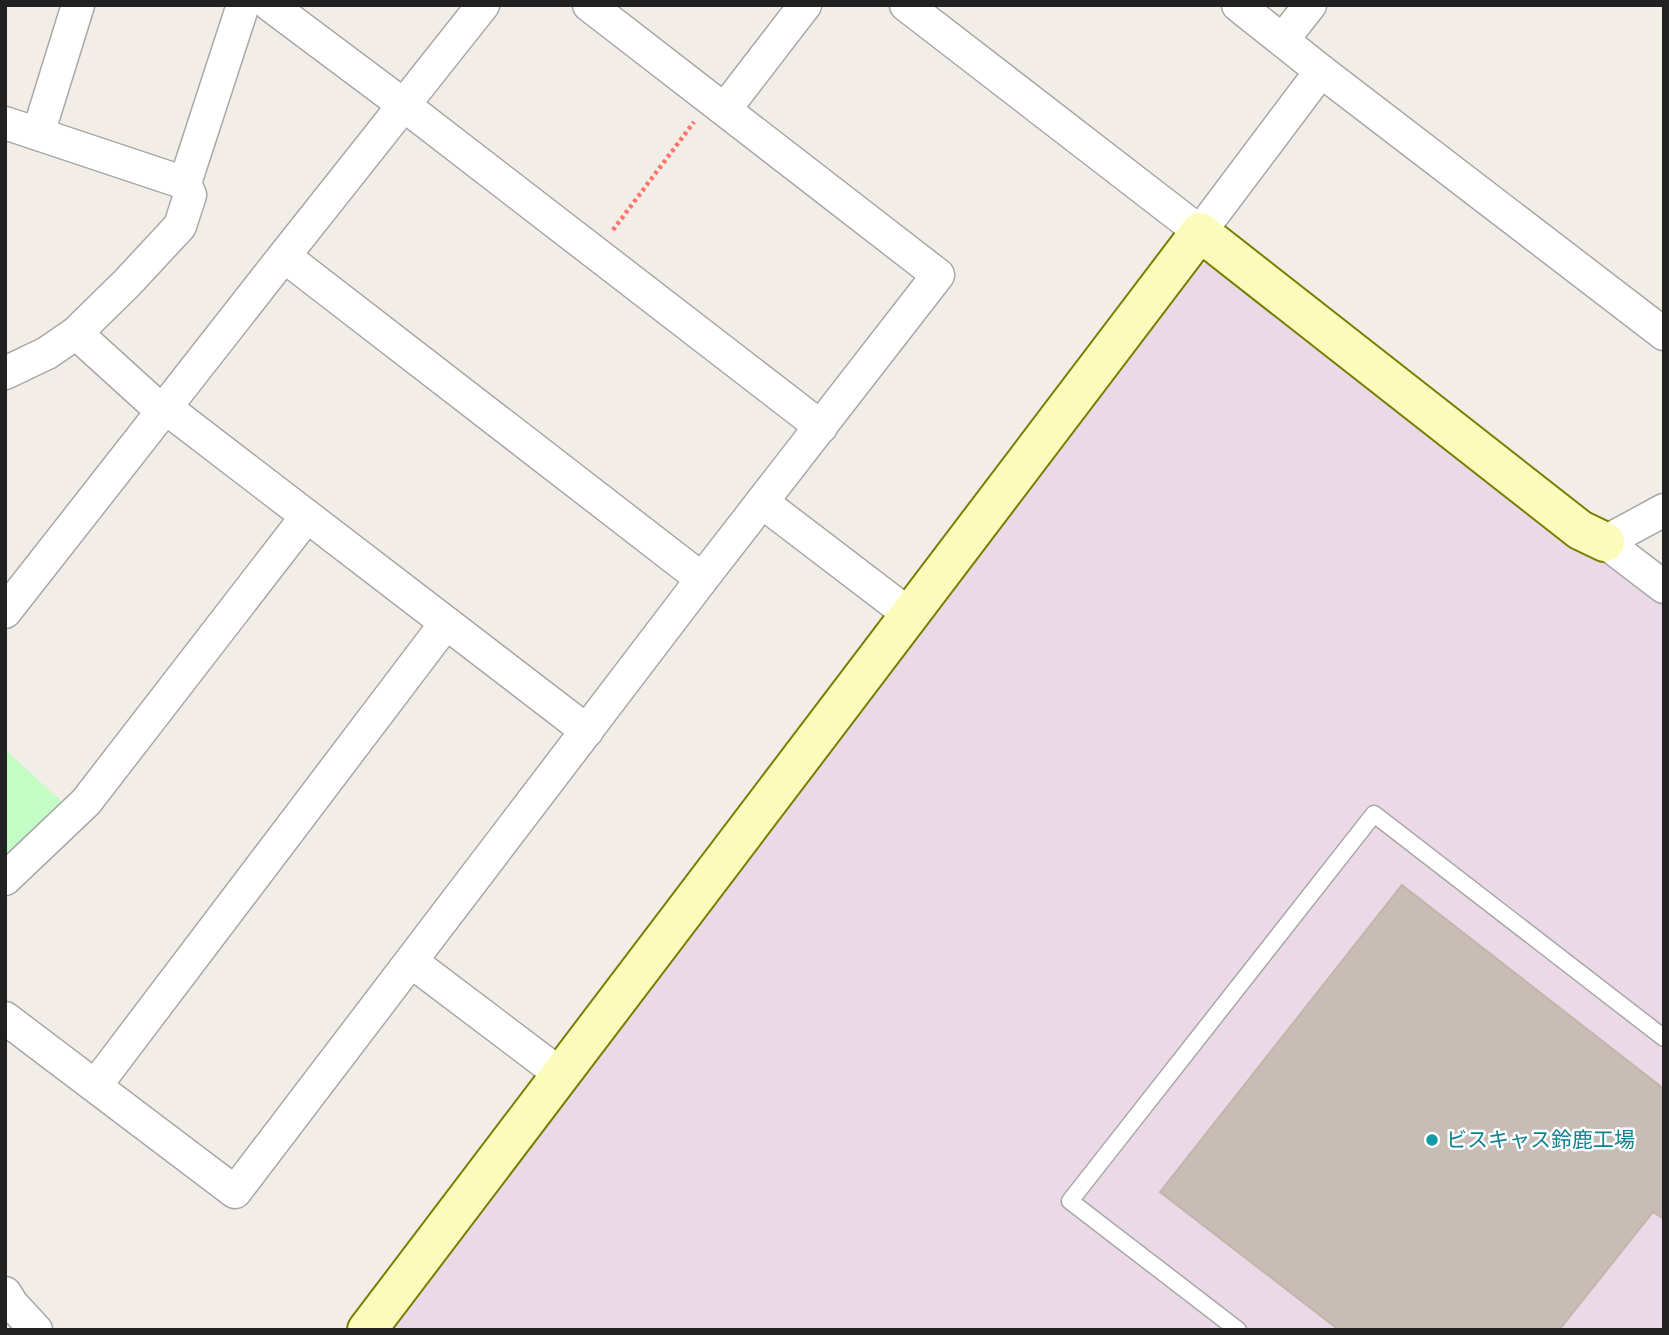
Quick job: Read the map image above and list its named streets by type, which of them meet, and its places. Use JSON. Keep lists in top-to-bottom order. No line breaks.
{"places":["ビスキャス鈴鹿工場"]}
